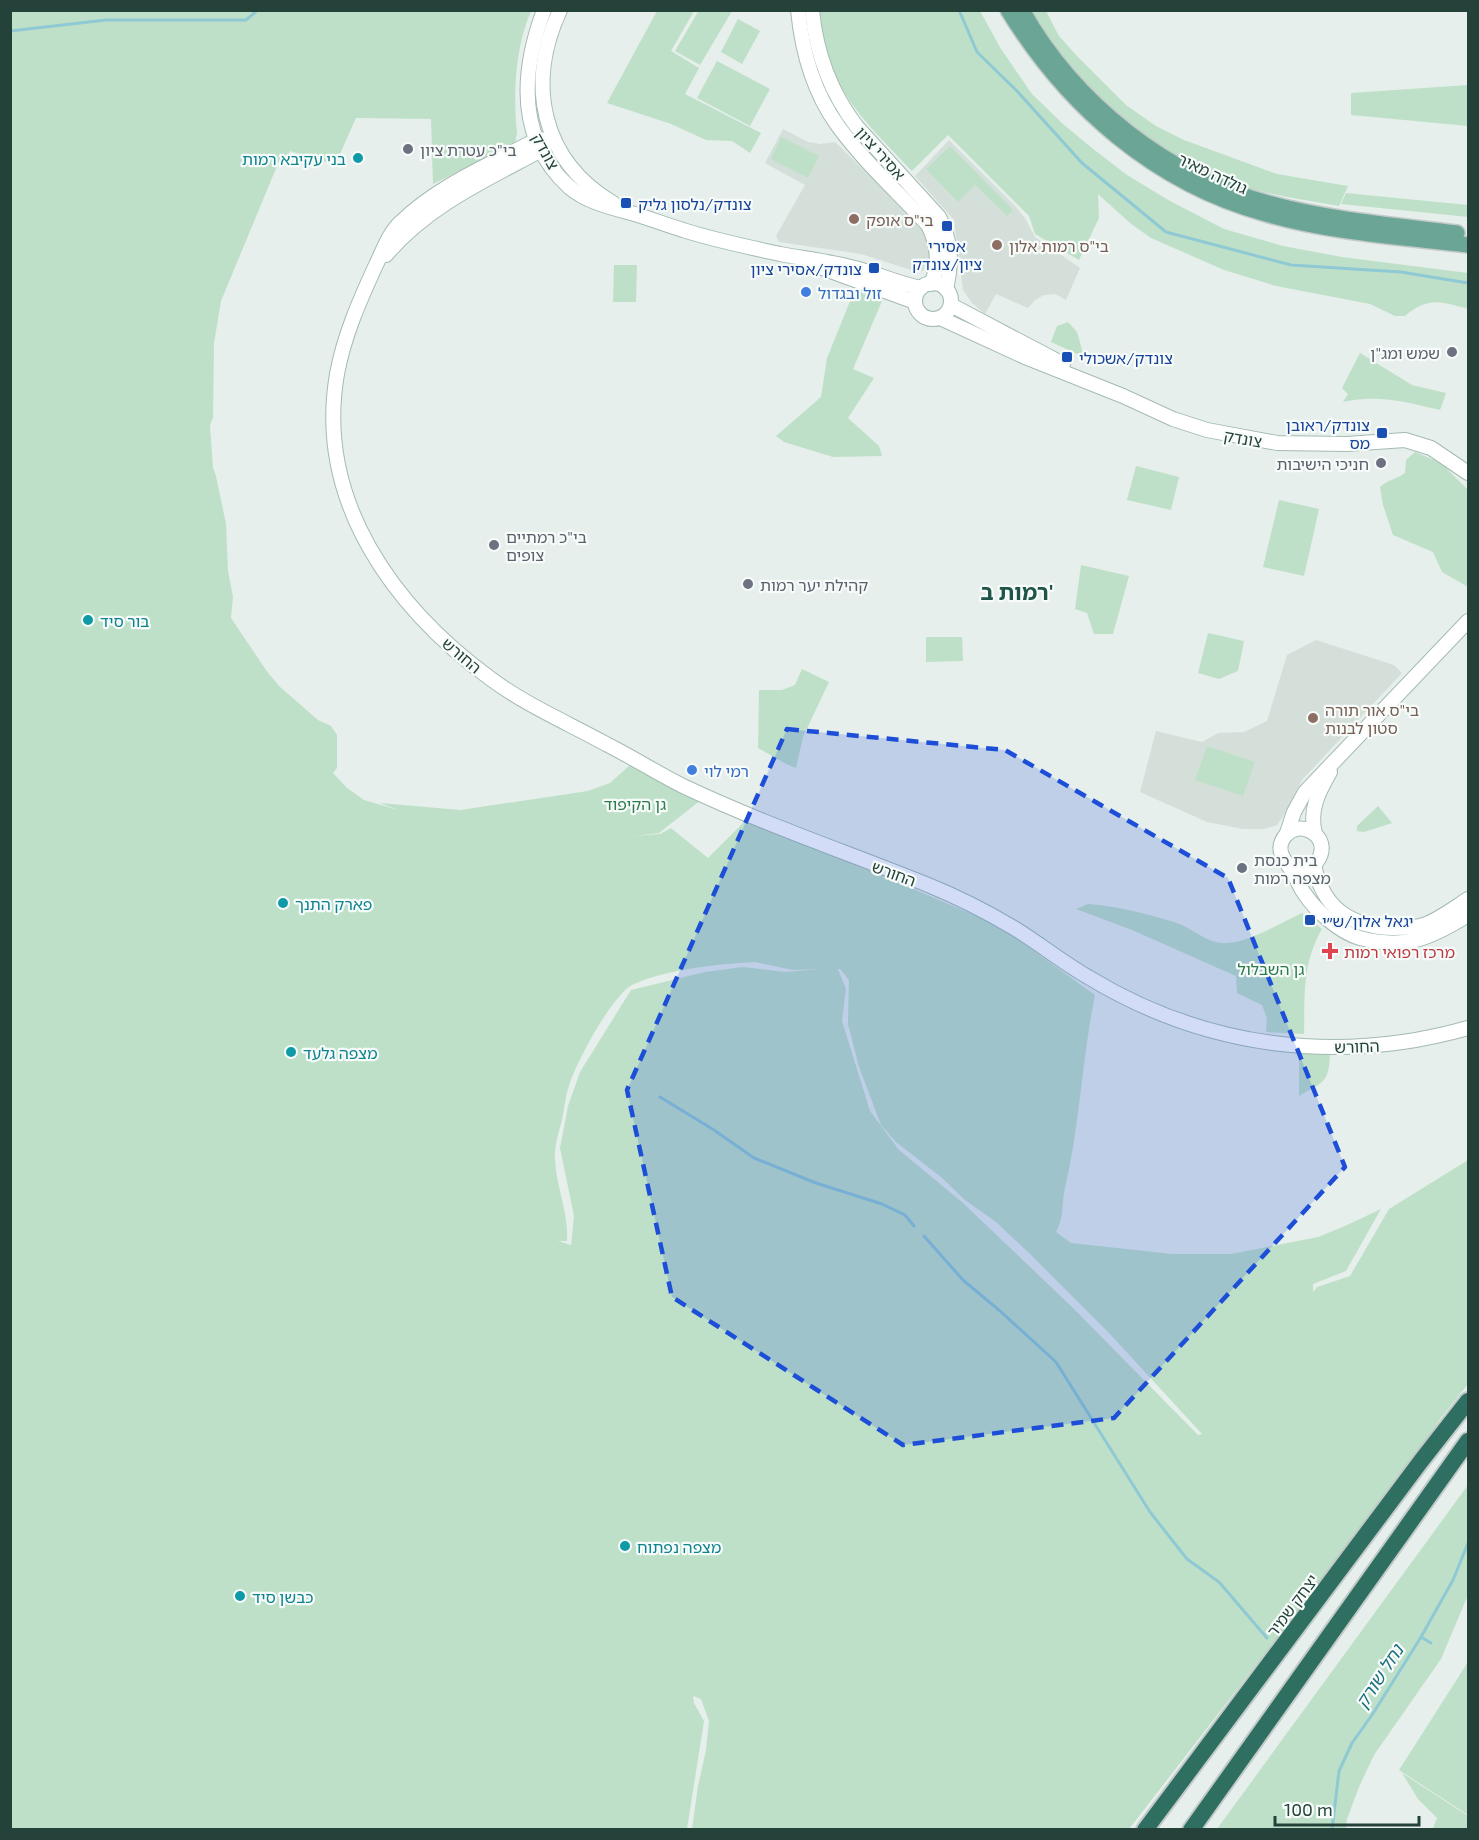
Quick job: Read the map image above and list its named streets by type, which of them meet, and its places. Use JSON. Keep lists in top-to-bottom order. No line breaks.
{"streets":{"highway":["יצחק שמיר"],"main road":["גולדה מאיר"],"street":["צונדק","אסירי ציון","החורש"]},"crossings":[["צונדק","אסירי ציון"],["צונדק","החורש"]],"districts":["רמות ב'"],"water":["נחל שורק"],"parks":["גן הקיפוד","גן השבלול"],"places":{"other":["בי\"כ עטרת ציון","בני עקיבא רמות","בי\"ס אופק","בי\"ס רמות אלון","זול ובגדול","שמש ומג\"ן","חניכי הישיבות","בי\"כ רמתיים צופים","קהילת יער רמות","בור סיד","בי\"ס אור תורה סטון לבנות","רמי לוי","בית כנסת מצפה רמות","פארק התנך","מצפה גלעד","מצפה נפתוח","כבשן סיד"],"transit":["צונדק/נלסון גליק","אסירי ציון/צונדק","צונדק/אסירי ציון","צונדק/אשכולי","צונדק/ראובן מס","יגאל אלון/ש״י"],"health":["מרכז רפואי רמות"]},"scale_bar":"100 m"}
